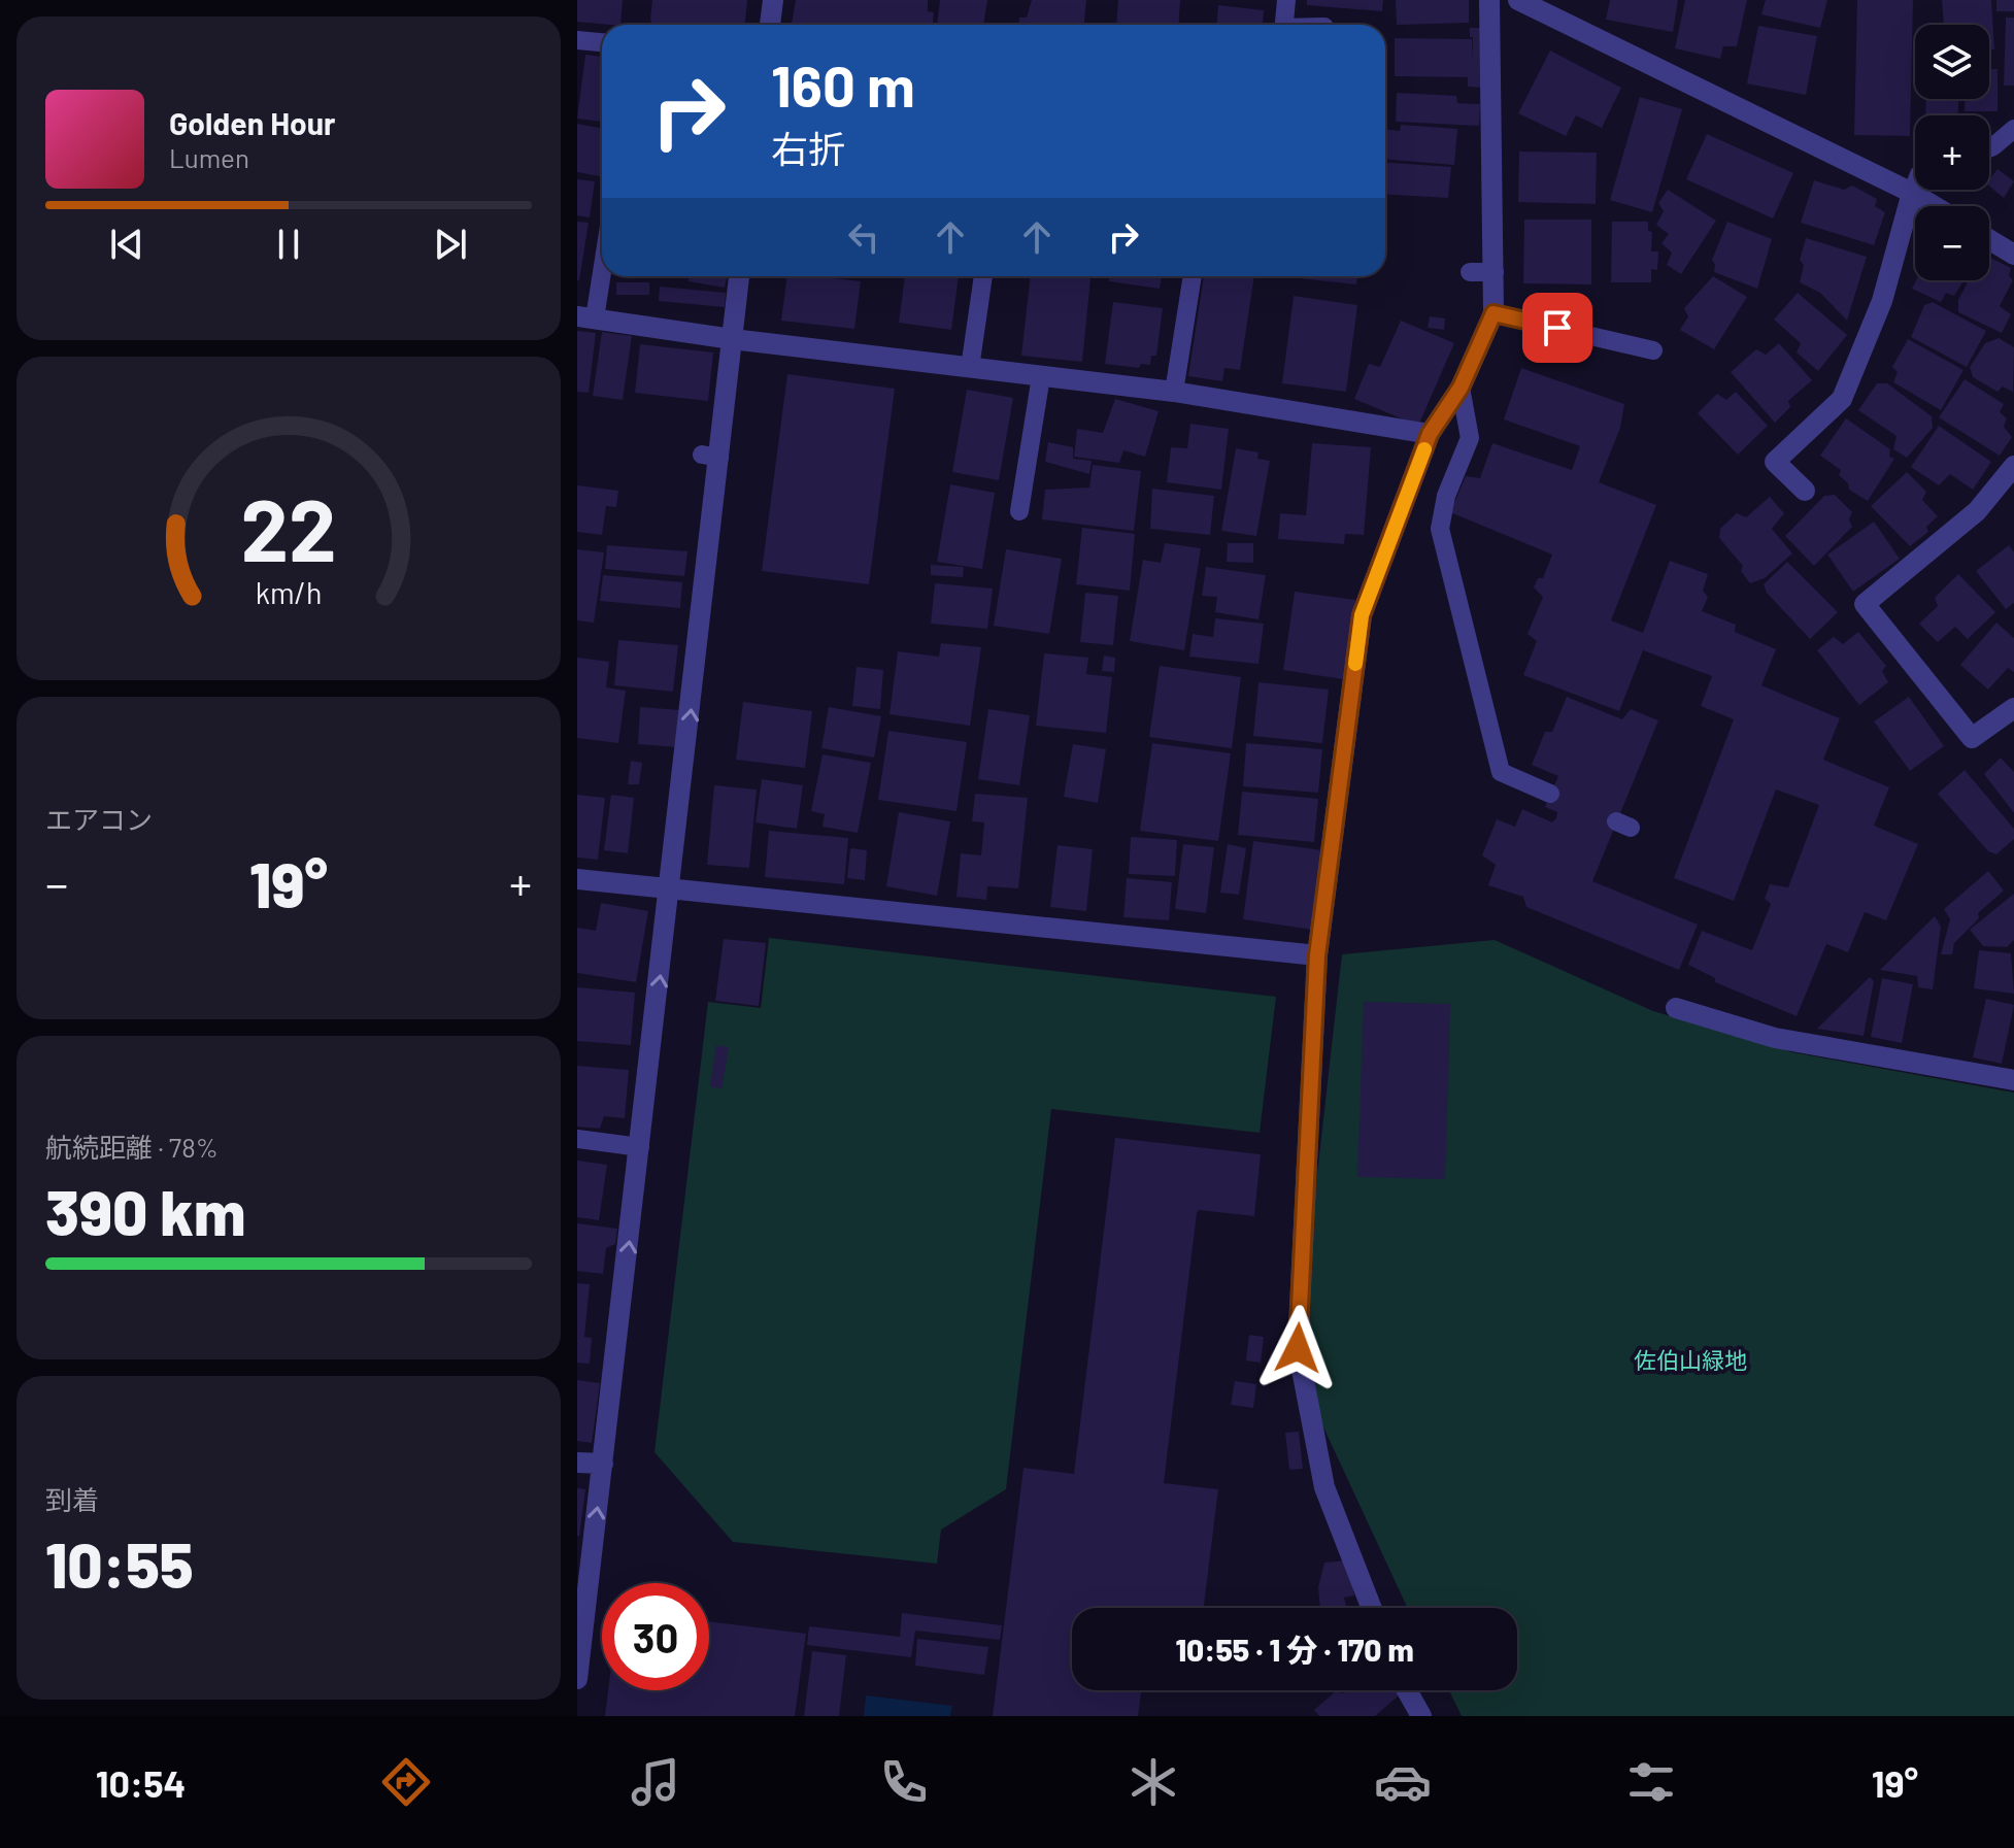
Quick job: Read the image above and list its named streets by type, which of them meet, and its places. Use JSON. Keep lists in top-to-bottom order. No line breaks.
{"parks":["佐伯山緑地"],"page":{"map_buttons":["+","−"],"turn":["160 m","右折"],"song":["Golden Hour","Lumen"],"tile":["エアコン",["航続距離 · 78%","390 km"],["到着","10:55"]],"heat":["−","19°","+"],"limit":"30","trip":"10:55 · 1 分 · 170 m","tabs":["10:54","19°"],"gauge":["22","km/h"]}}
